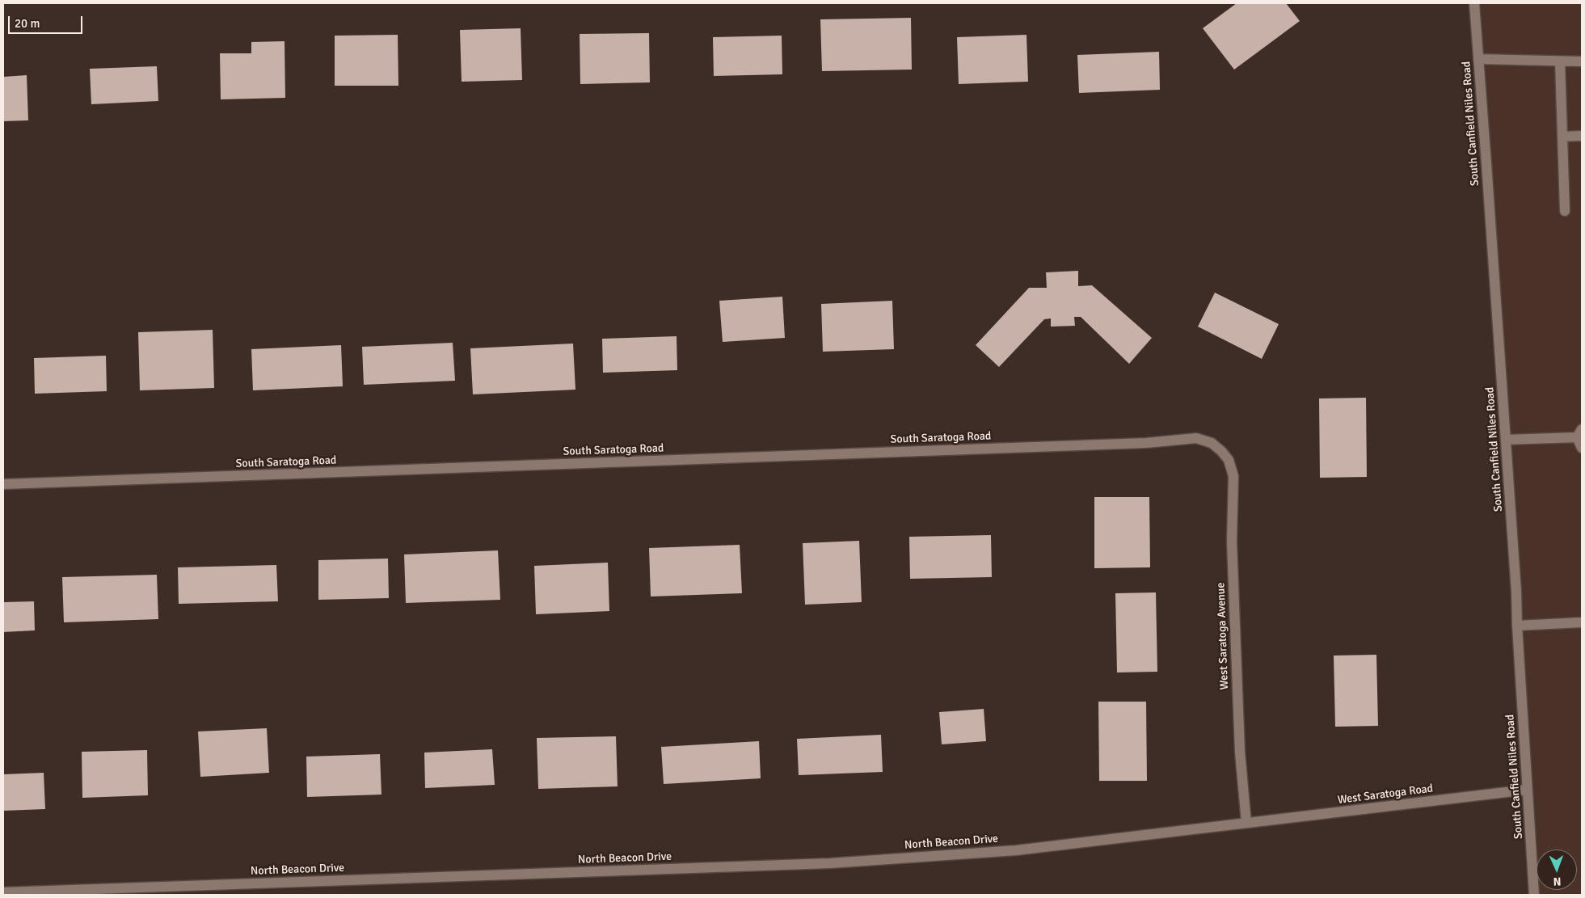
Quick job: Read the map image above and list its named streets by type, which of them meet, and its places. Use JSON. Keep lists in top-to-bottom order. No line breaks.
{"streets":{"street":["South Canfield Niles Road","South Saratoga Road","West Saratoga Avenue","West Saratoga Road","North Beacon Drive"]},"crossings":[["South Canfield Niles Road","West Saratoga Road"],["South Saratoga Road","West Saratoga Avenue"],["West Saratoga Avenue","West Saratoga Road"],["West Saratoga Avenue","North Beacon Drive"],["West Saratoga Road","North Beacon Drive"]],"scale_bar":"20 m","north":"bottom"}
